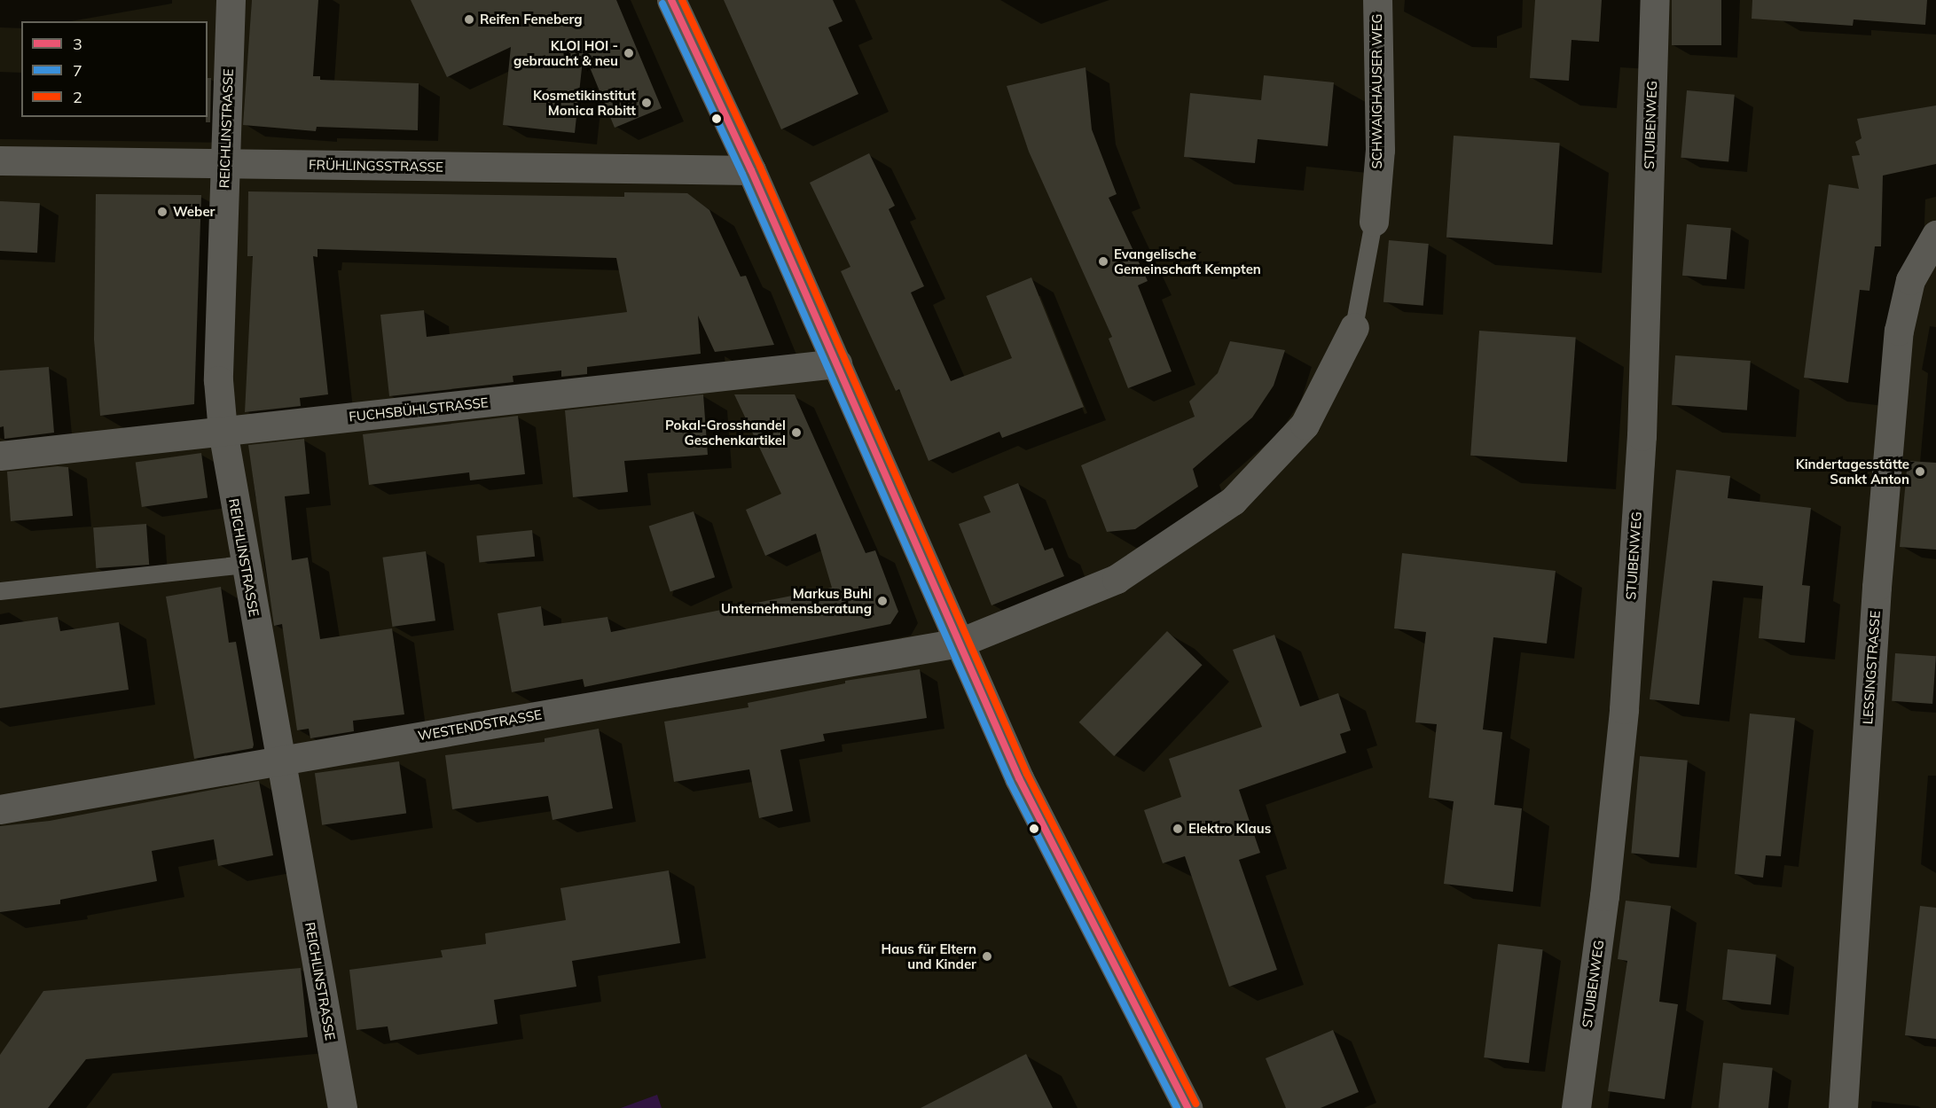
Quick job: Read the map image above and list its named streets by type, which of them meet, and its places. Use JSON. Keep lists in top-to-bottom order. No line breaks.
{"streets":{"street":["SCHWAIGHAUSER WEG","STUIBENWEG","REICHLINSTRASSE","FRÜHLINGSSTRASSE","FUCHSBÜHLSTRASSE","LESSINGSTRASSE","WESTENDSTRASSE"]},"crossings":[["SCHWAIGHAUSER WEG","WESTENDSTRASSE"],["REICHLINSTRASSE","FRÜHLINGSSTRASSE"],["REICHLINSTRASSE","FUCHSBÜHLSTRASSE"],["REICHLINSTRASSE","WESTENDSTRASSE"]],"places":["Reifen Feneberg","KLOI HOI - gebraucht & neu","Kosmetikinstitut Monica Robitt","Weber","Evangelische Gemeinschaft Kempten","Pokal-Grosshandel Geschenkartikel","Kindertagesstätte Sankt Anton","Markus Buhl Unternehmensberatung","Elektro Klaus","Haus für Eltern und Kinder"],"lines":["transit line 3","transit line 2","transit line 7"],"legend":["3","7","2"]}
